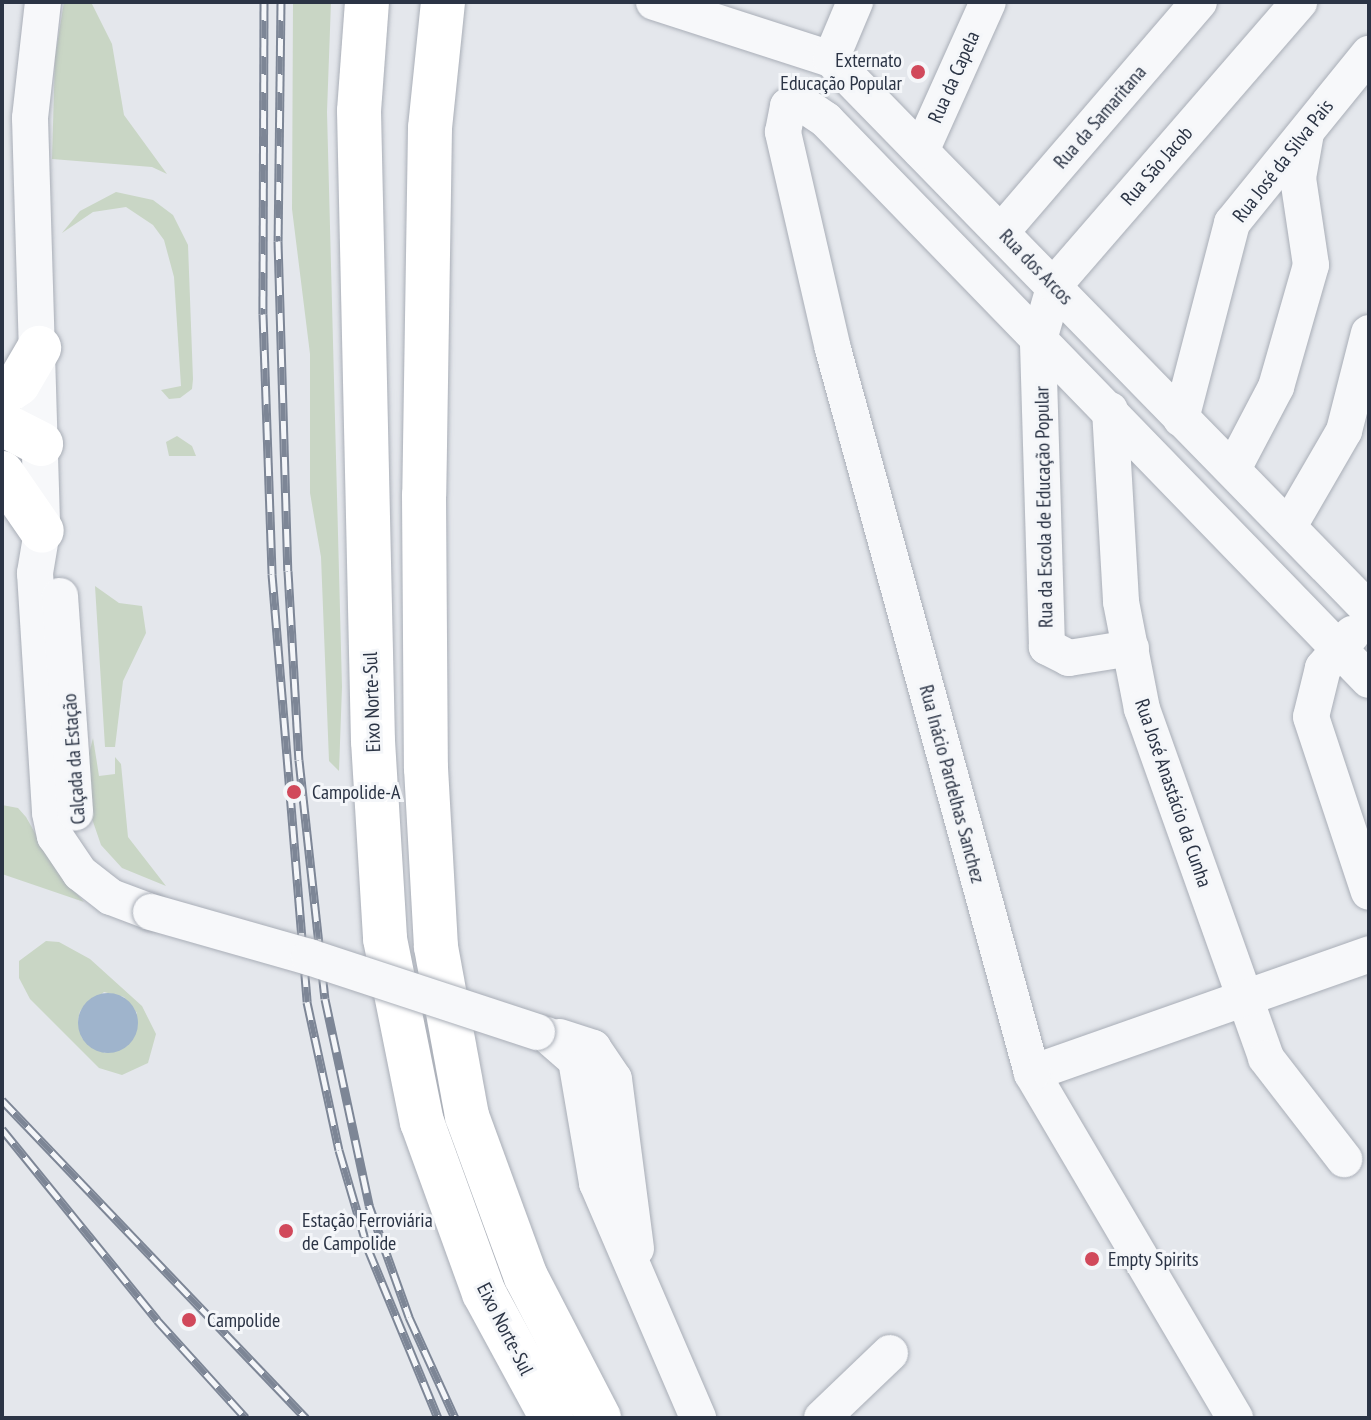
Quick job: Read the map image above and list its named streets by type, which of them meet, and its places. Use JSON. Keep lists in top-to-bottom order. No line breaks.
{"streets":{"main road":["Eixo Norte-Sul"],"street":["Rua da Capela","Rua da Samaritana","Rua José da Silva Pais","Rua São Jacob","Rua dos Arcos","Rua da Escola de Educação Popular","Calçada da Estação","Rua Inácio Pardelhas Sanchez","Rua José Anastácio da Cunha"]},"crossings":[["Rua da Capela","Rua dos Arcos"],["Rua da Samaritana","Rua dos Arcos"],["Rua José da Silva Pais","Rua dos Arcos"],["Rua São Jacob","Rua dos Arcos"],["Rua São Jacob","Rua da Escola de Educação Popular"],["Rua dos Arcos","Rua da Escola de Educação Popular"],["Rua dos Arcos","Rua Inácio Pardelhas Sanchez"],["Rua dos Arcos","Rua José Anastácio da Cunha"],["Rua da Escola de Educação Popular","Rua José Anastácio da Cunha"]],"places":["Externato Educação Popular","Campolide-A","Estação Ferroviária de Campolide","Empty Spirits","Campolide"]}
